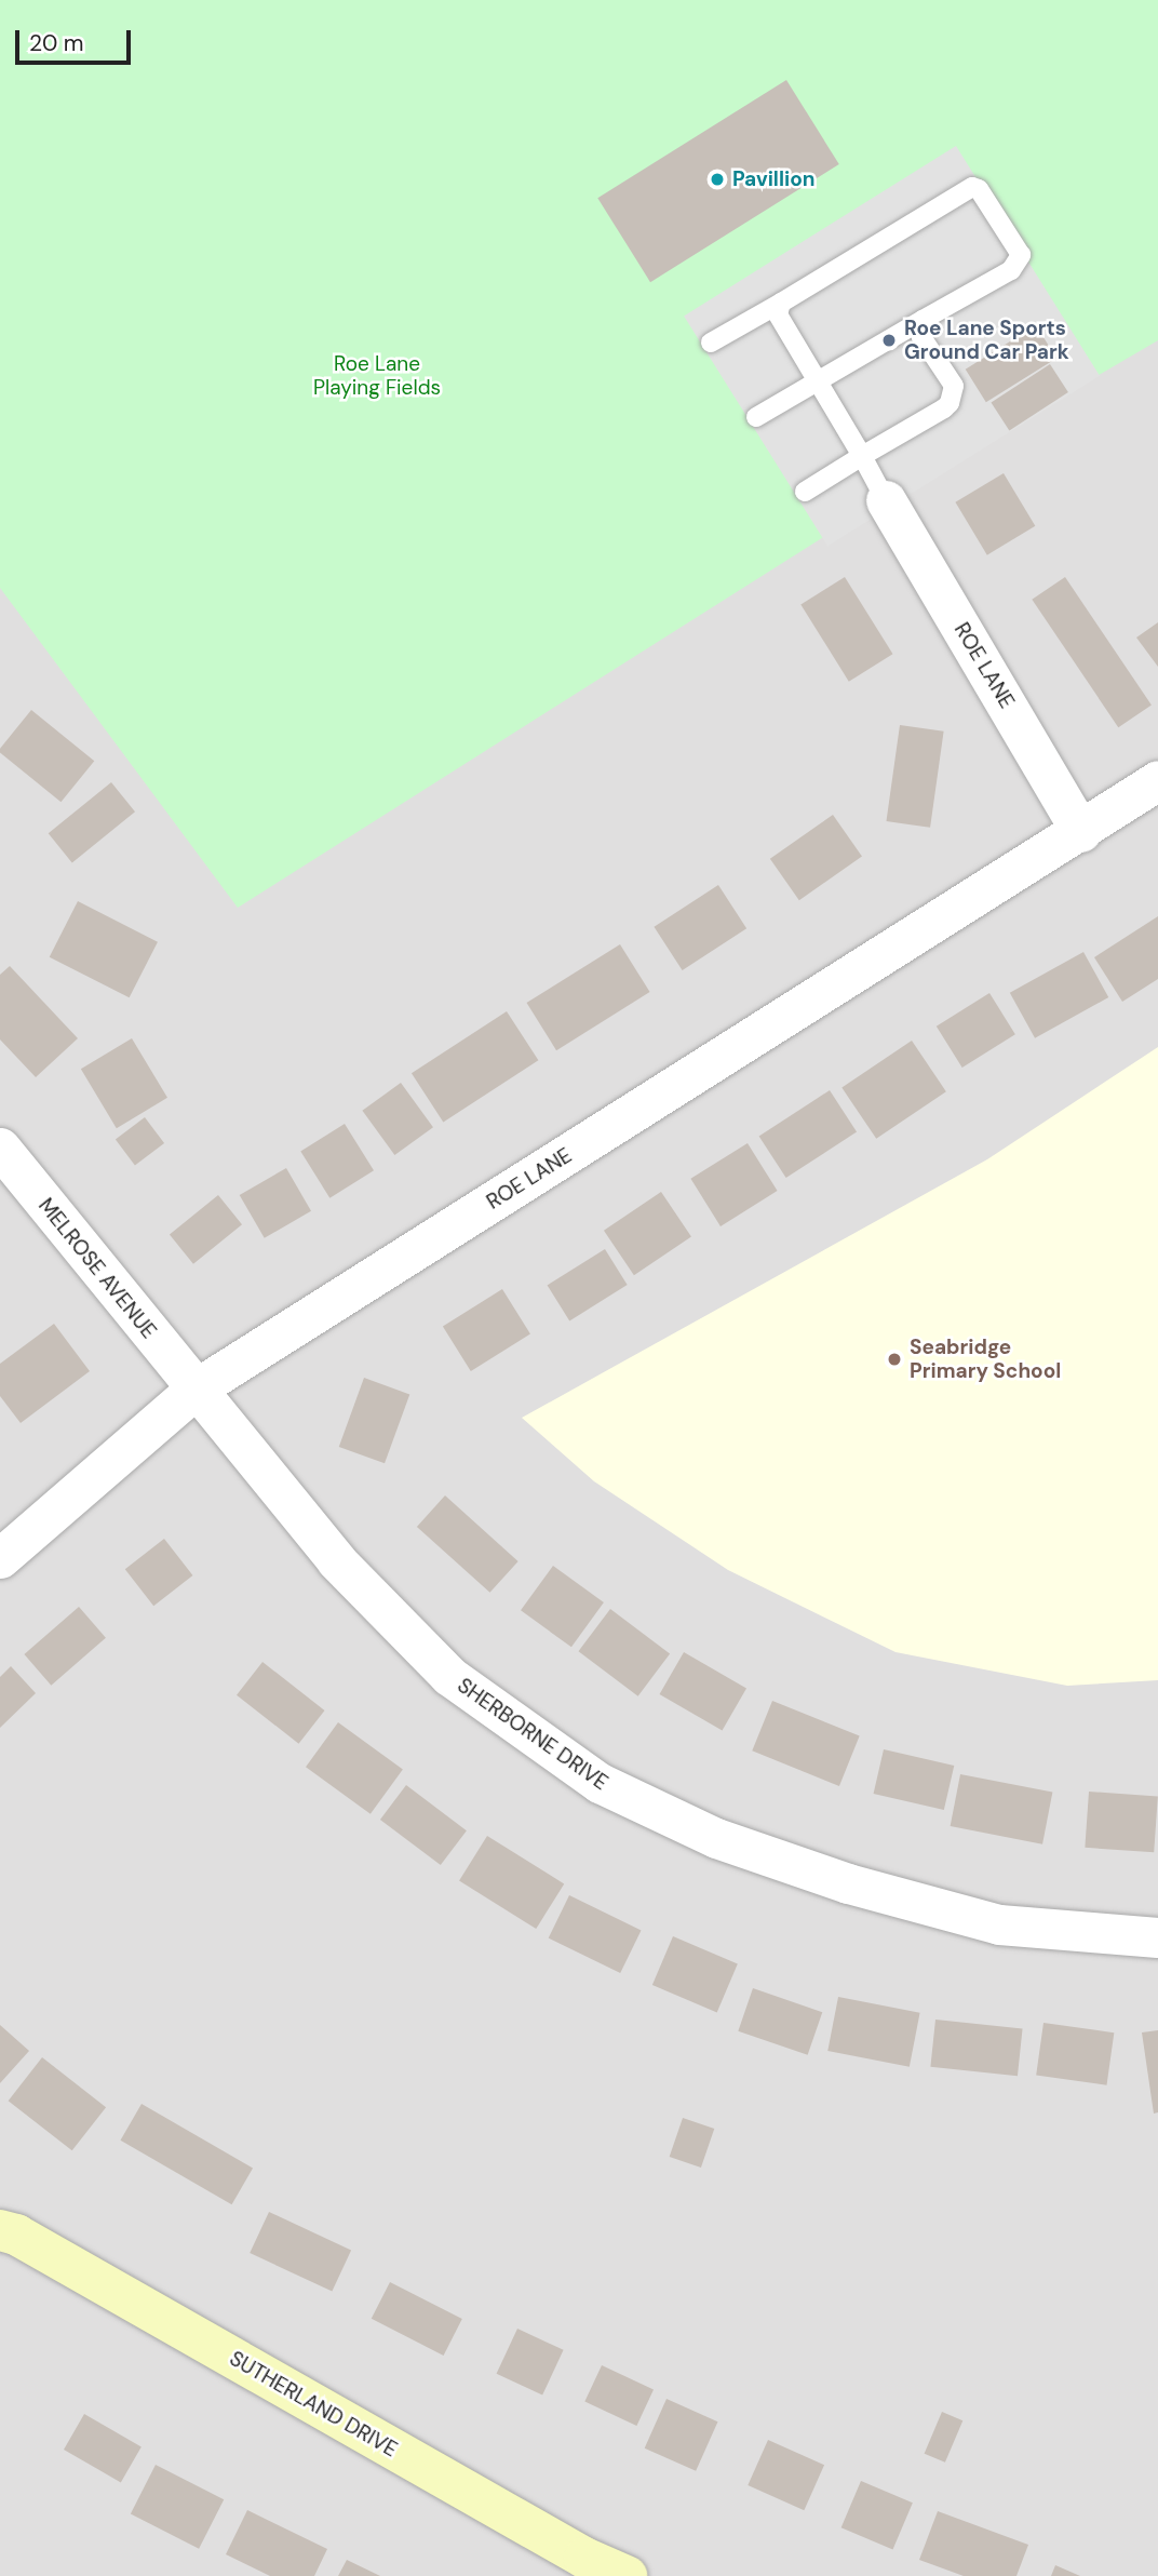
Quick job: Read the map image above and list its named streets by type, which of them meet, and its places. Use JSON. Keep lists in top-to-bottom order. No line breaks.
{"streets":{"street":["ROE LANE","MELROSE AVENUE","SHERBORNE DRIVE","SUTHERLAND DRIVE"]},"crossings":[["ROE LANE","MELROSE AVENUE"],["ROE LANE","SHERBORNE DRIVE"],["MELROSE AVENUE","SHERBORNE DRIVE"]],"parks":["Roe Lane Playing Fields"],"places":["Pavillion","Roe Lane Sports Ground Car Park","Seabridge Primary School"],"scale_bar":"20 m"}
